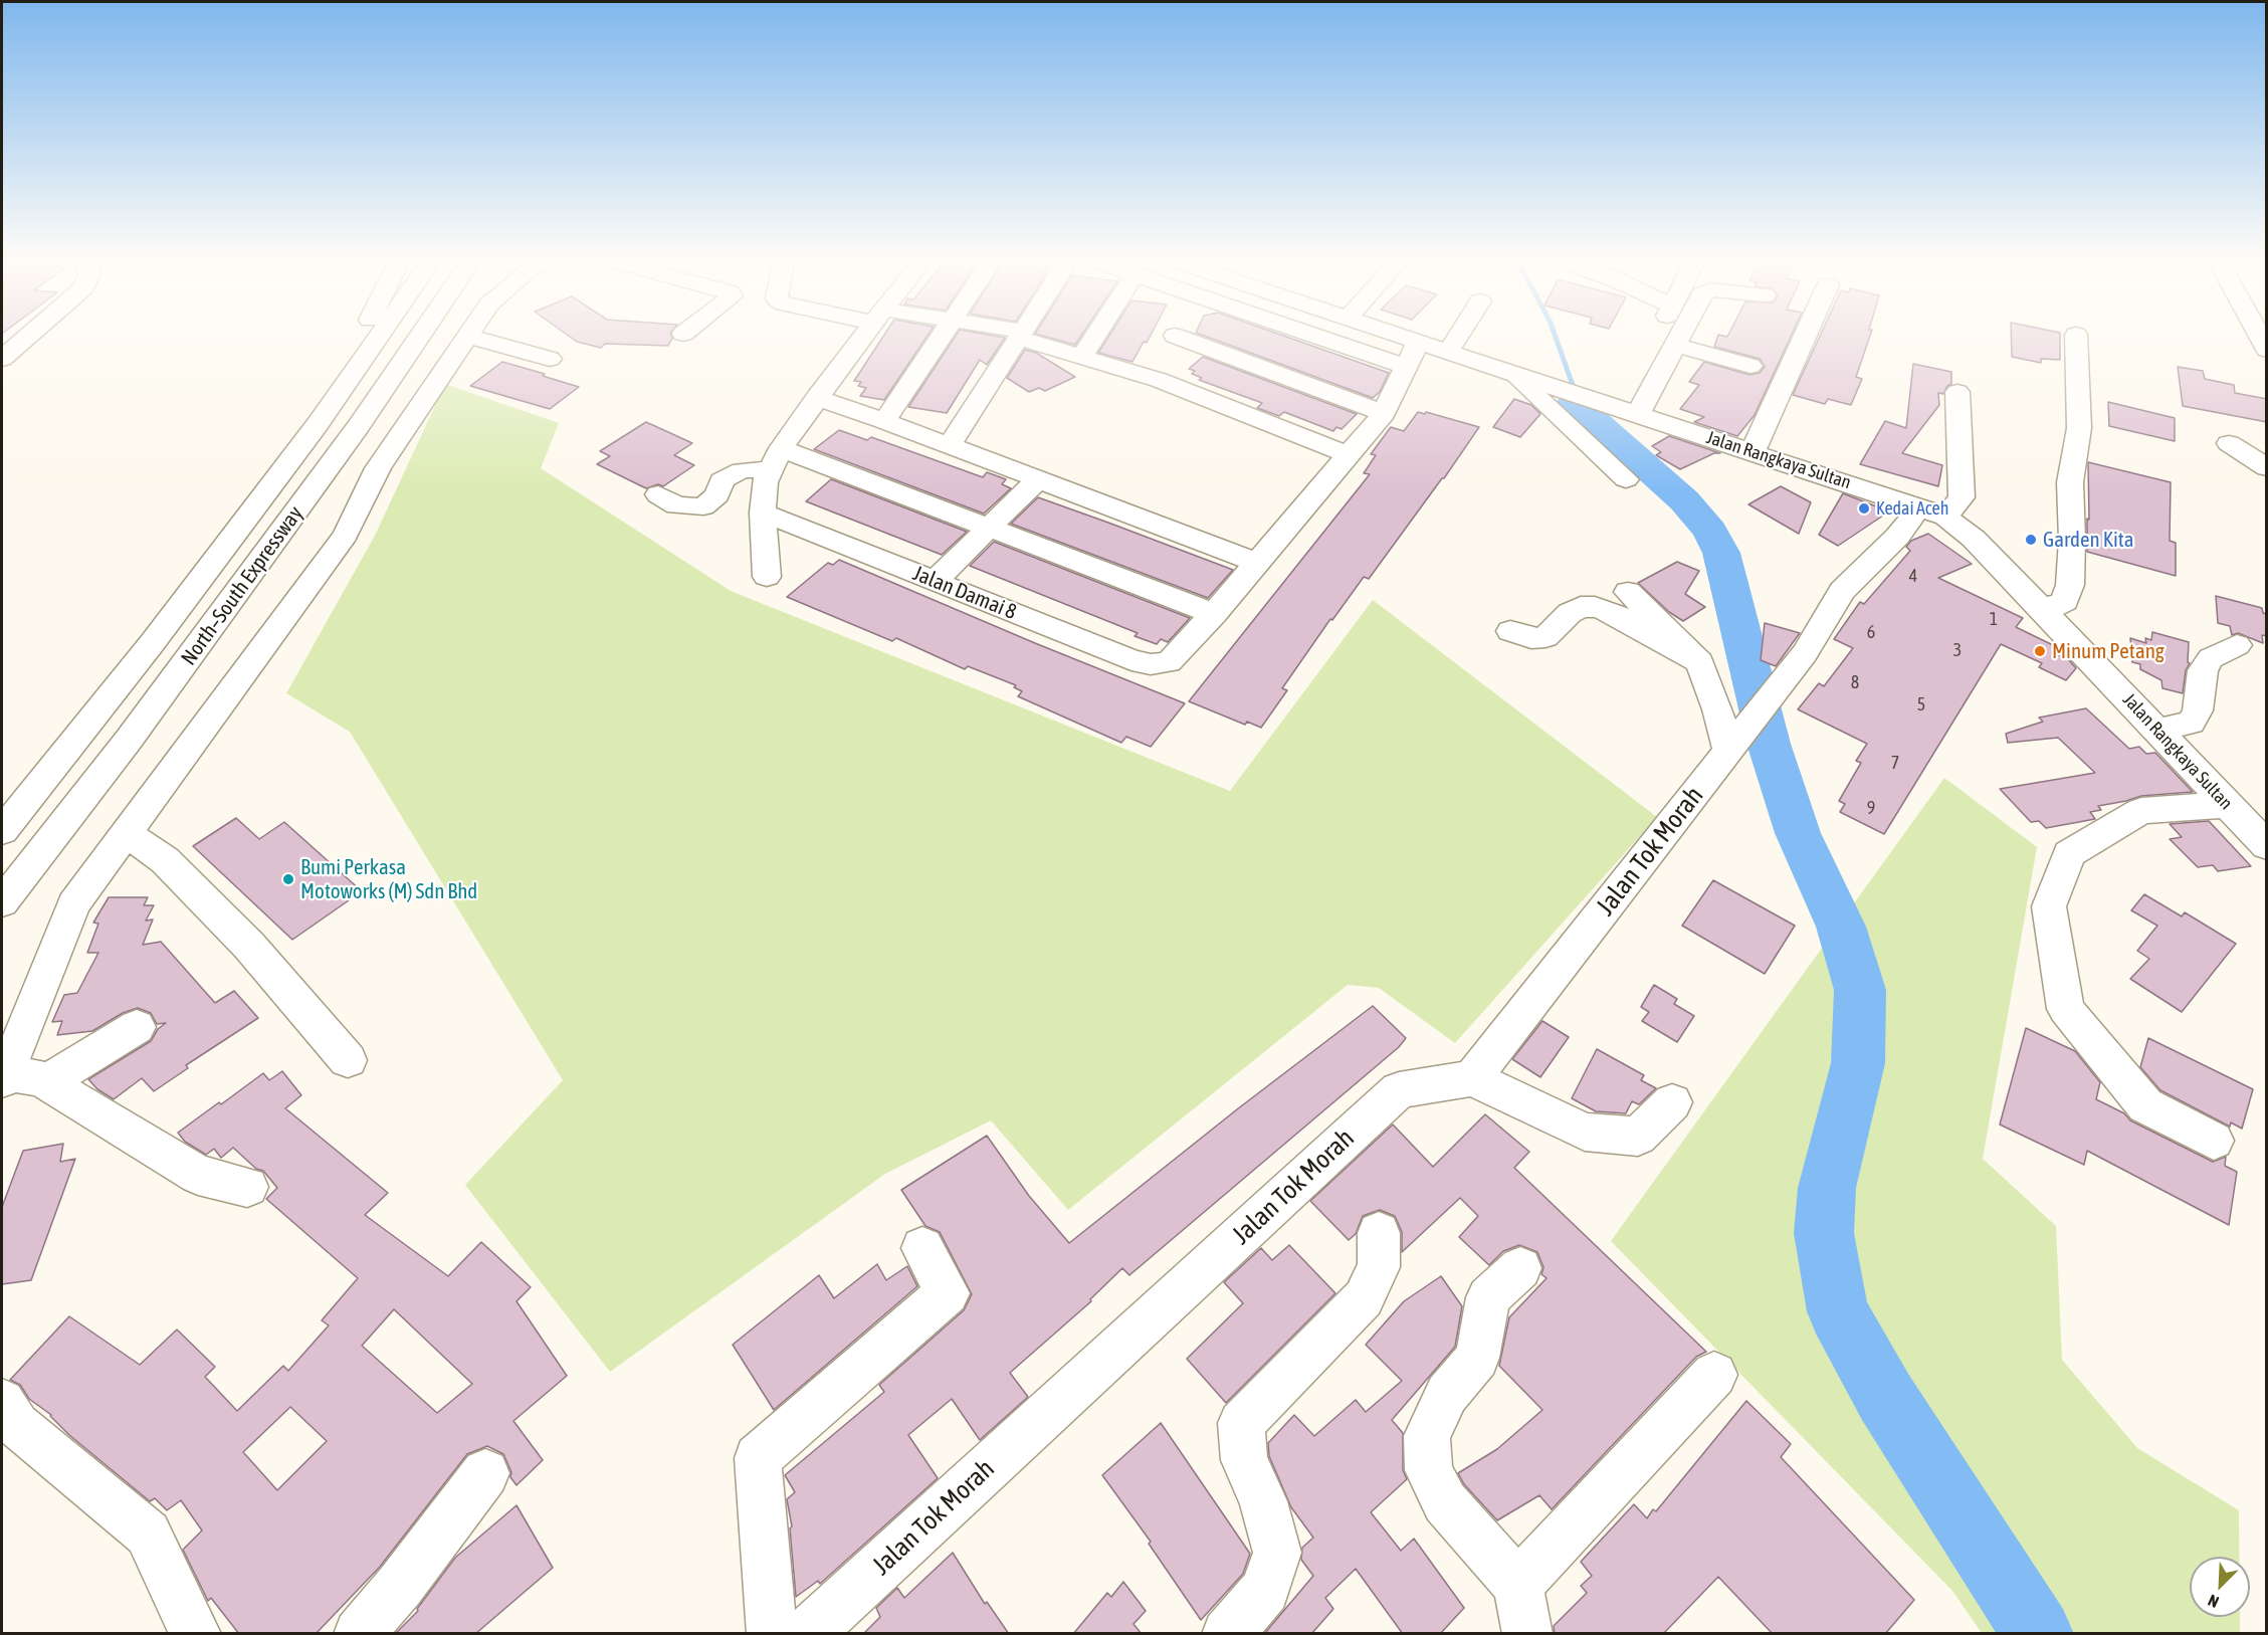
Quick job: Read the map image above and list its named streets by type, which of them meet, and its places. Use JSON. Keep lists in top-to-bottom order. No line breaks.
{"streets":{"main road":["Jalan Rangkaya Sultan","North–South Expressway","Jalan Damai 8","Jalan Tok Morah"]},"crossings":[["Jalan Rangkaya Sultan","Jalan Tok Morah"]],"places":["Kedai Aceh","Garden Kita","Minum Petang","Bumi Perkasa Motoworks (M) Sdn Bhd"],"house_numbers":["4","1","6","3","8","5","7","9"],"north":"bottom left"}
